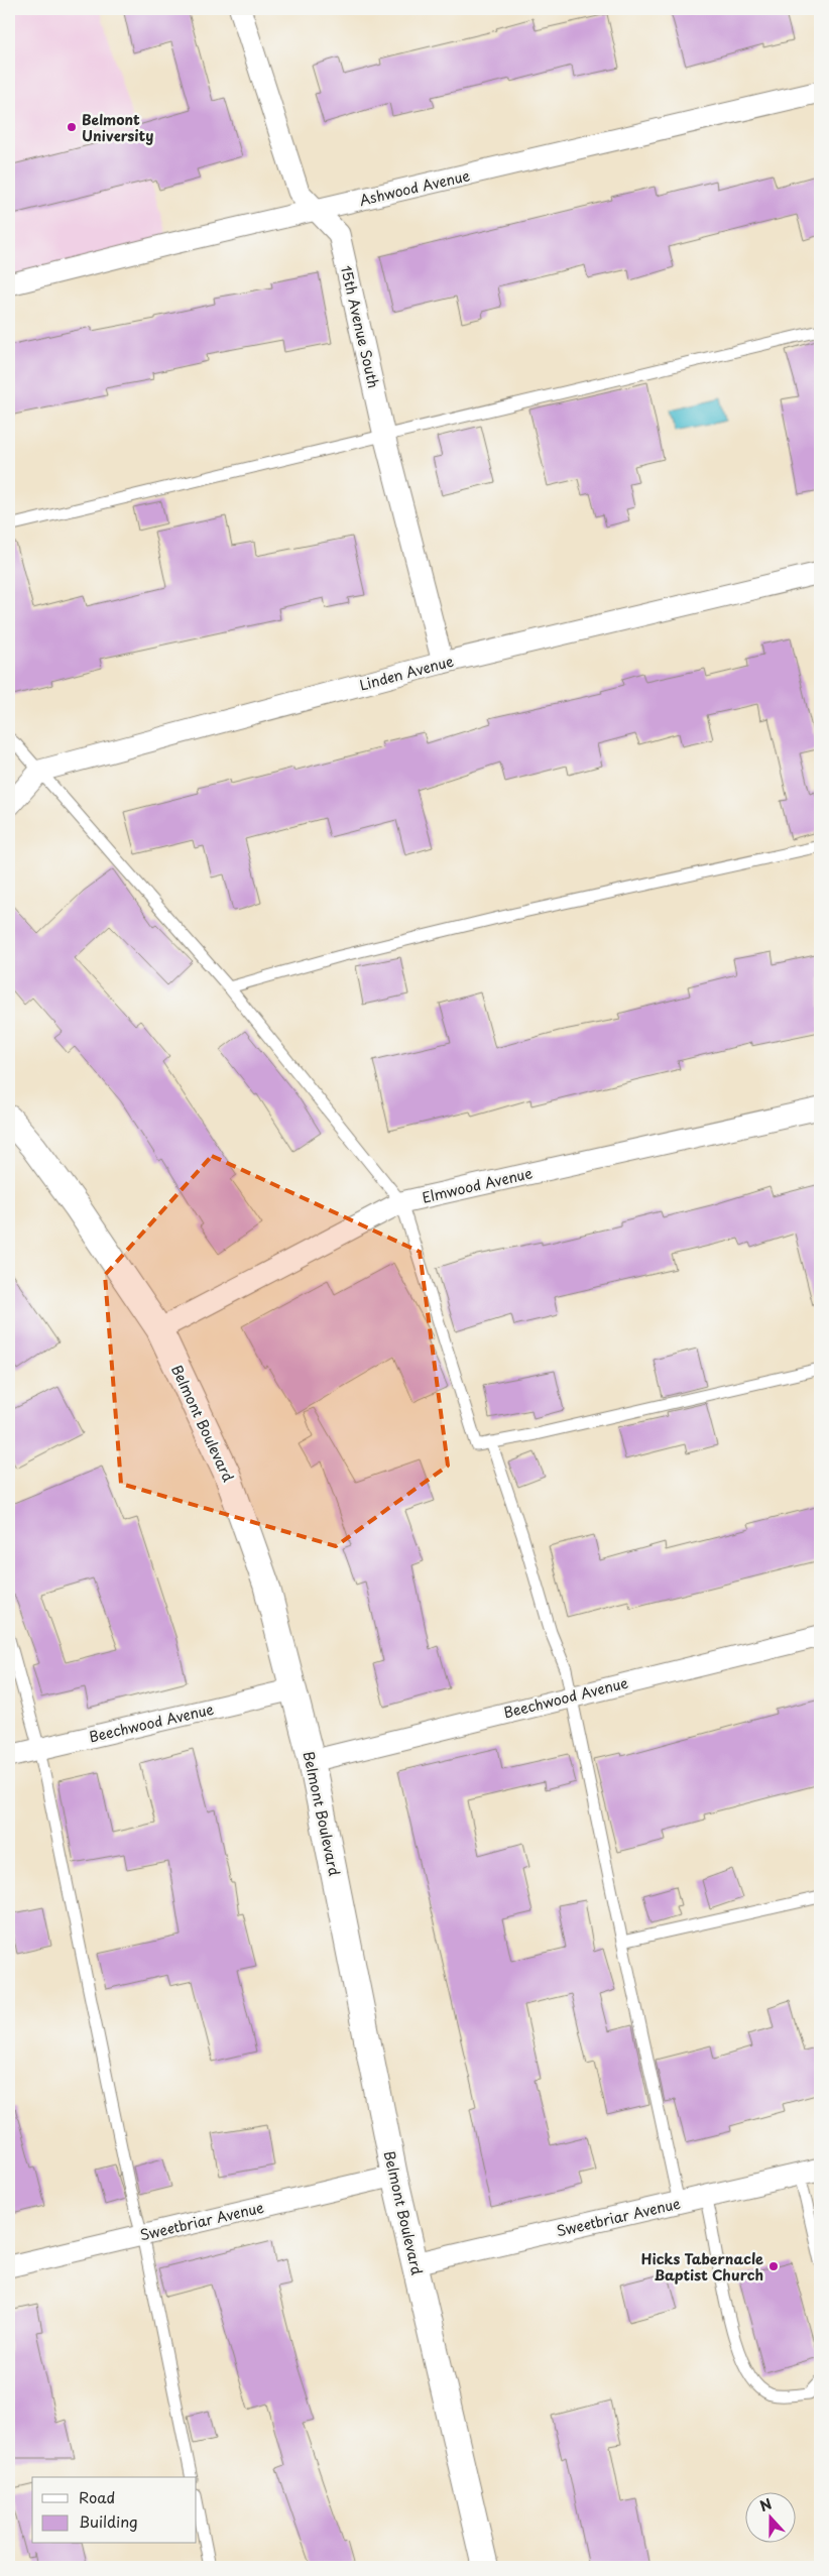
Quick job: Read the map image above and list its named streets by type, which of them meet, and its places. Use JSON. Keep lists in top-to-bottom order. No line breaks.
{"streets":{"street":["Ashwood Avenue","15th Avenue South","Linden Avenue","Elmwood Avenue","Belmont Boulevard","Beechwood Avenue","Sweetbriar Avenue"]},"crossings":[["Ashwood Avenue","15th Avenue South"],["15th Avenue South","Linden Avenue"],["Elmwood Avenue","Belmont Boulevard"],["Belmont Boulevard","Beechwood Avenue"],["Belmont Boulevard","Sweetbriar Avenue"]],"places":["Belmont University","Hicks Tabernacle Baptist Church"],"legend":["Road","Building"],"north":"top"}
